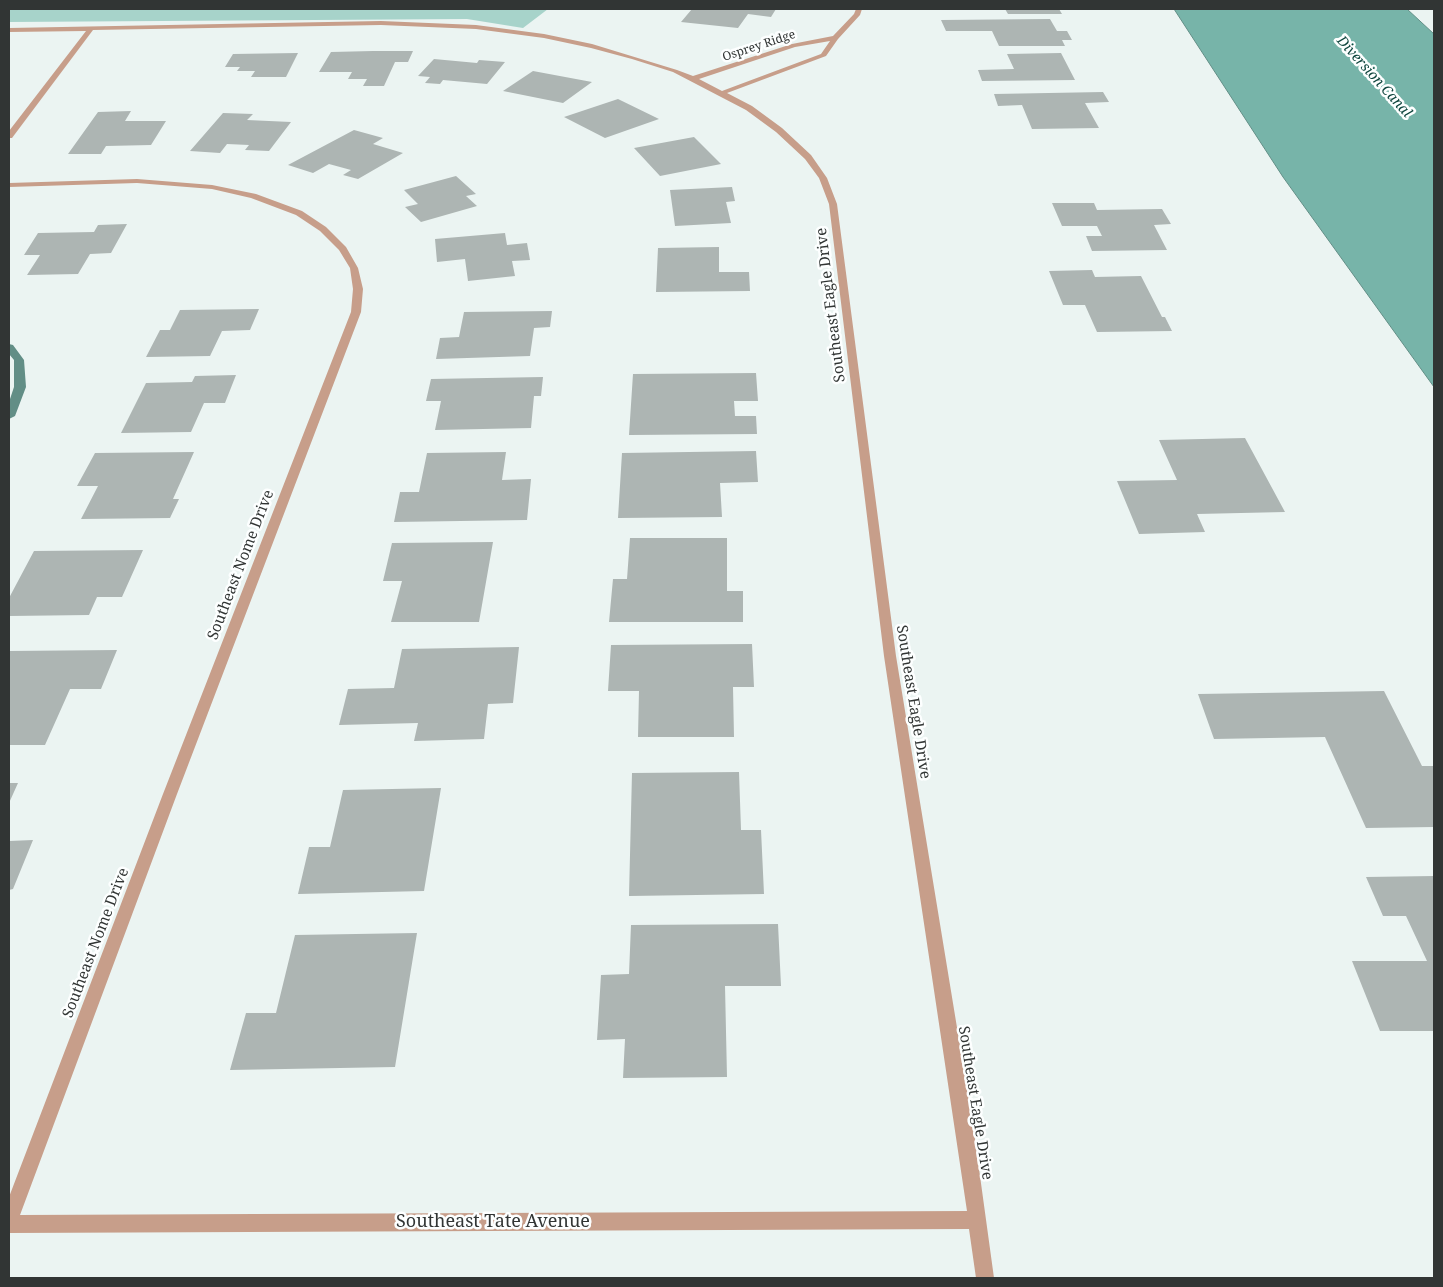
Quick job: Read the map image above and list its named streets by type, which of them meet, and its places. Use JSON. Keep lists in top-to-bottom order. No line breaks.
{"streets":{"street":["Osprey Ridge","Southeast Eagle Drive","Southeast Nome Drive","Southeast Tate Avenue"]},"crossings":[["Osprey Ridge","Southeast Eagle Drive"],["Southeast Eagle Drive","Southeast Tate Avenue"]],"water":["Diversion Canal"]}
